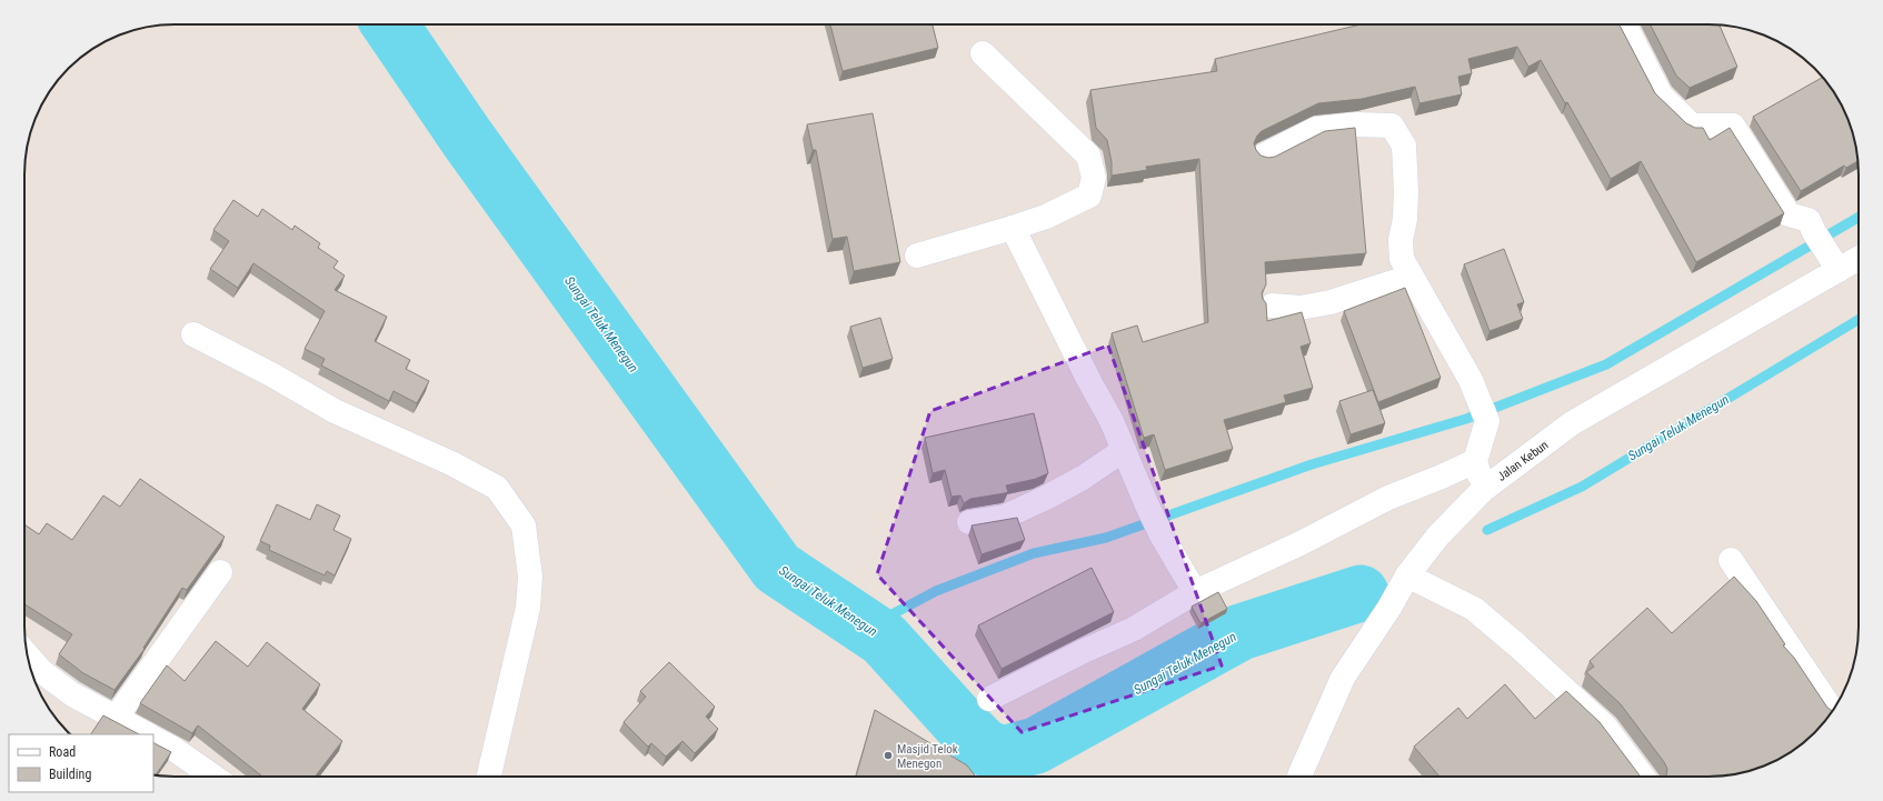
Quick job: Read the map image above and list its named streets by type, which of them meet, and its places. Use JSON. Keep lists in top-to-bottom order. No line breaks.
{"streets":{"street":["Jalan Kebun"]},"water":["Sungai Teluk Menegun"],"places":["Masjid Telok Menegon"],"legend":["Road","Building"]}
